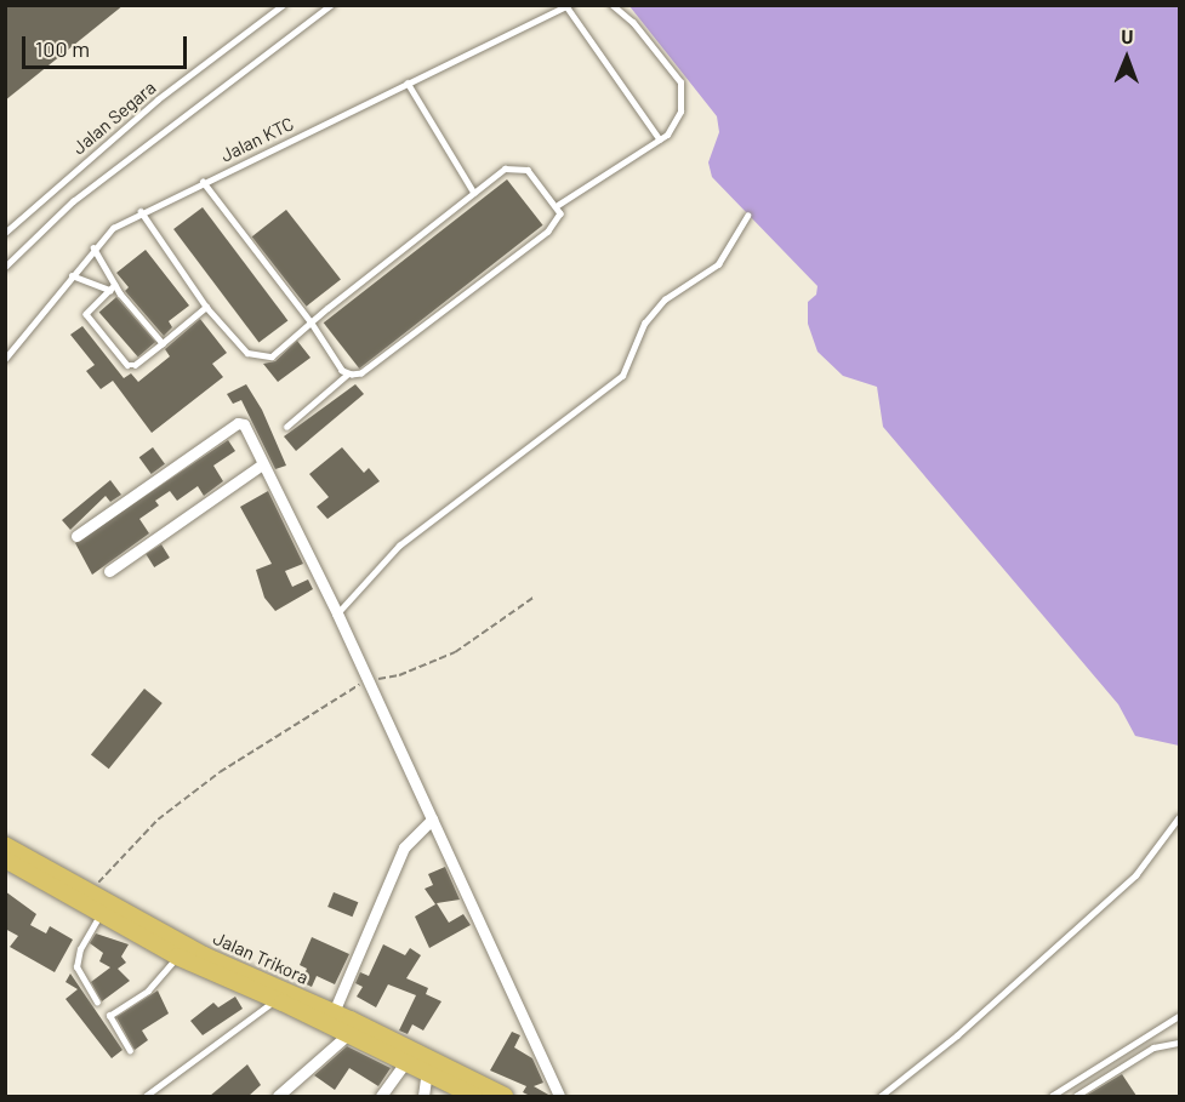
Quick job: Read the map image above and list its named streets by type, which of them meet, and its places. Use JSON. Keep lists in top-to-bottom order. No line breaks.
{"streets":{"main road":["Jalan Trikora"],"lane":["Jalan Segara","Jalan KTC"]},"scale_bar":"100 m","north":"top"}
